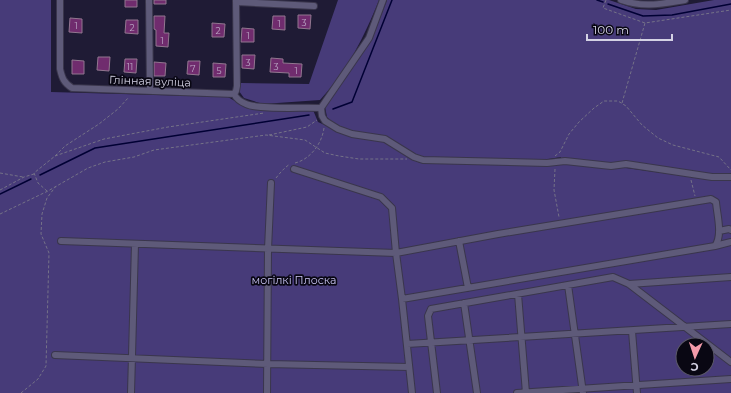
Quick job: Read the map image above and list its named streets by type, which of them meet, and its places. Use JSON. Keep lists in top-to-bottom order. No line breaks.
{"streets":{"street":["Глінная вуліца"]},"parks":["могілкі Плоска"],"house_numbers":["3","1","1","2","2","1","1","3","11","3","7","5","1"],"scale_bar":"100 m","north":"bottom"}
